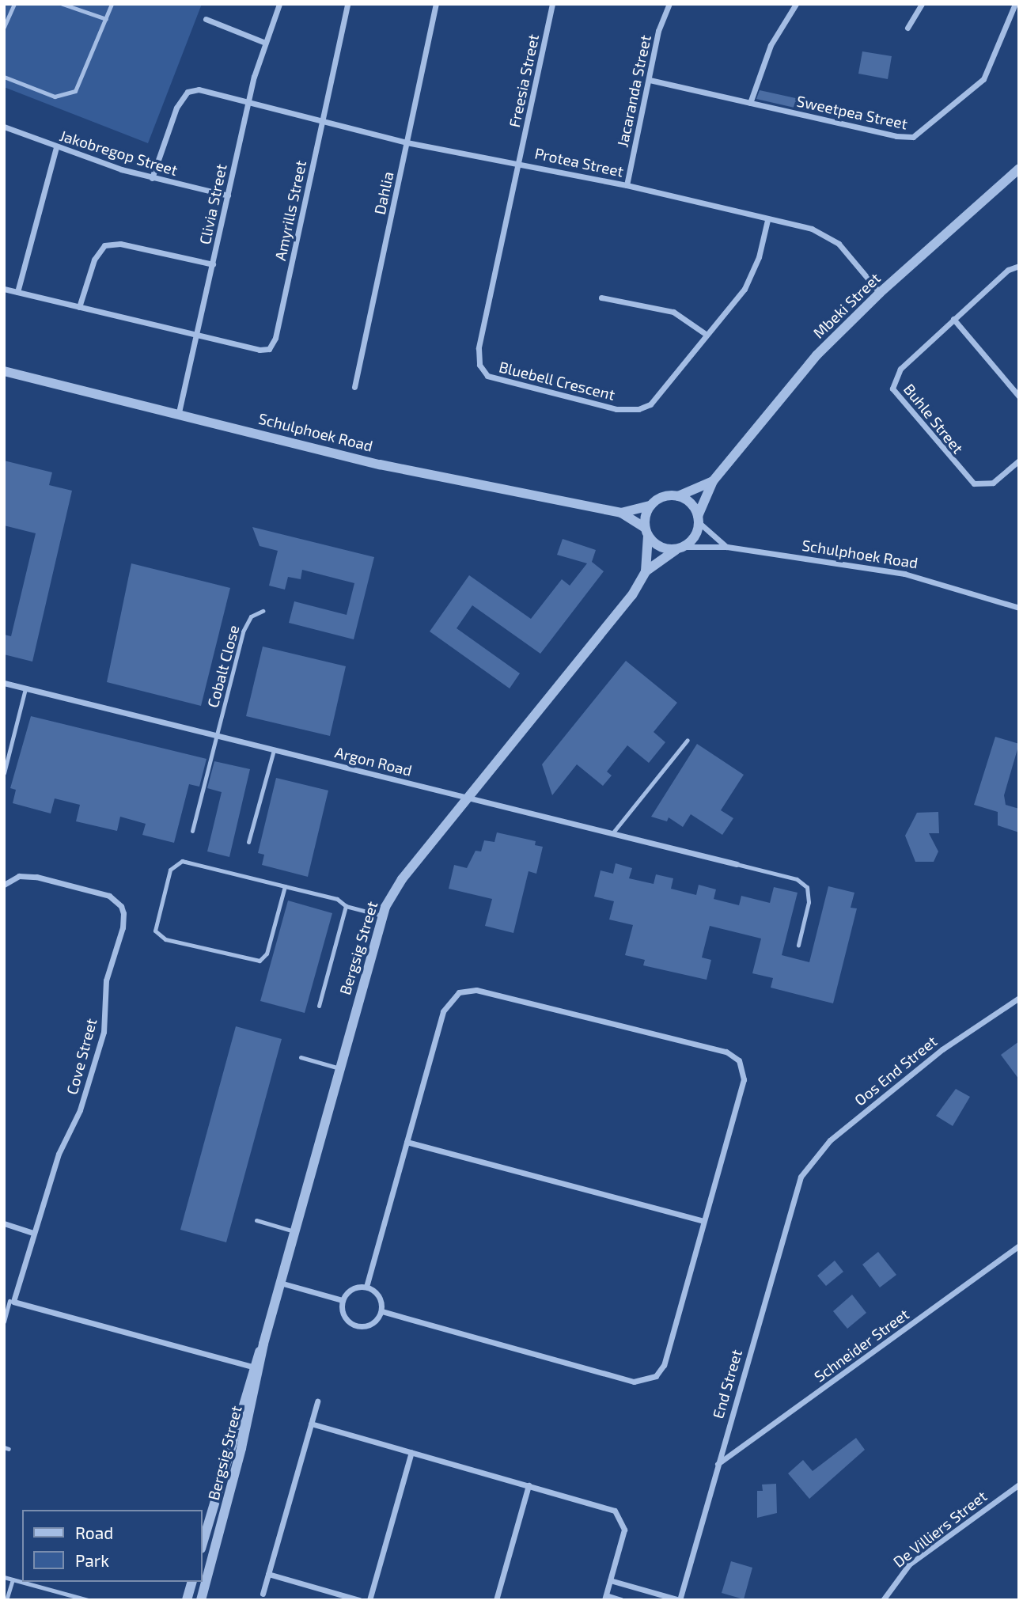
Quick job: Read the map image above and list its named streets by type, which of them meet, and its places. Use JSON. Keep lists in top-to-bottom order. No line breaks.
{"streets":{"street":["Freesia Street","Jacaranda Street","Sweetpea Street","Jakobregop Street","Protea Street","Dahlia","Clivia Street","Amyrills Street","Mbeki Street","Bluebell Crescent","Buhle Street","Schulphoek Road","Argon Road","Bergsig Street","Cove Street","Oos End Street","Schneider Street","End Street","De Villiers Street"],"lane":["Cobalt Close"]},"crossings":[["Freesia Street","Protea Street"],["Freesia Street","Bluebell Crescent"],["Jacaranda Street","Sweetpea Street"],["Jacaranda Street","Protea Street"],["Jakobregop Street","Protea Street"],["Jakobregop Street","Clivia Street"],["Protea Street","Dahlia"],["Protea Street","Clivia Street"],["Protea Street","Amyrills Street"],["Protea Street","Mbeki Street"],["Protea Street","Bluebell Crescent"],["Clivia Street","Amyrills Street"],["Clivia Street","Schulphoek Road"],["Mbeki Street","Schulphoek Road"],["Mbeki Street","Bergsig Street"],["Schulphoek Road","Bergsig Street"],["Cobalt Close","Argon Road"],["Argon Road","Bergsig Street"],["Oos End Street","End Street"],["Schneider Street","End Street"]],"legend":["Road","Park"]}
